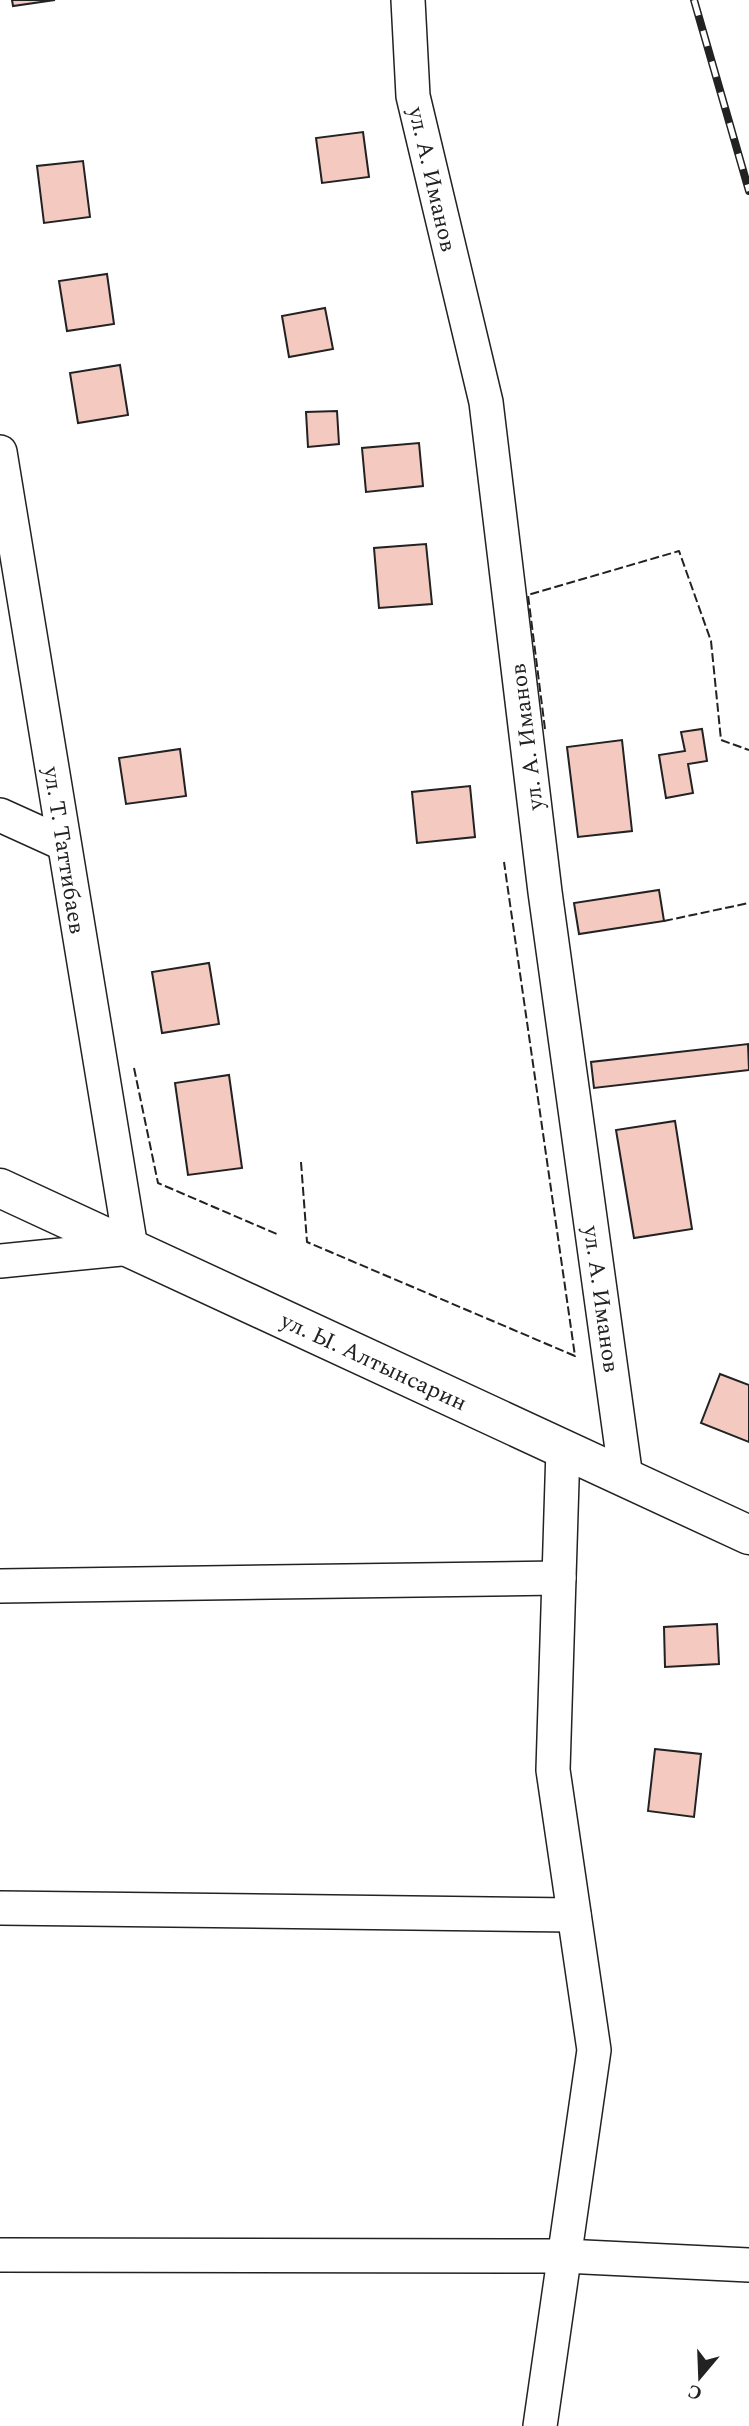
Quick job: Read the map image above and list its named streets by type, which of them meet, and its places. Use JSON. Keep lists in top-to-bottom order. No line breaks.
{"streets":{"street":["ул. А. Иманов","ул. Т. Таттибаев","ул. Ы. Алтынсарин"]},"crossings":[["ул. А. Иманов","ул. Ы. Алтынсарин"],["ул. Т. Таттибаев","ул. Ы. Алтынсарин"]],"north":"bottom"}
